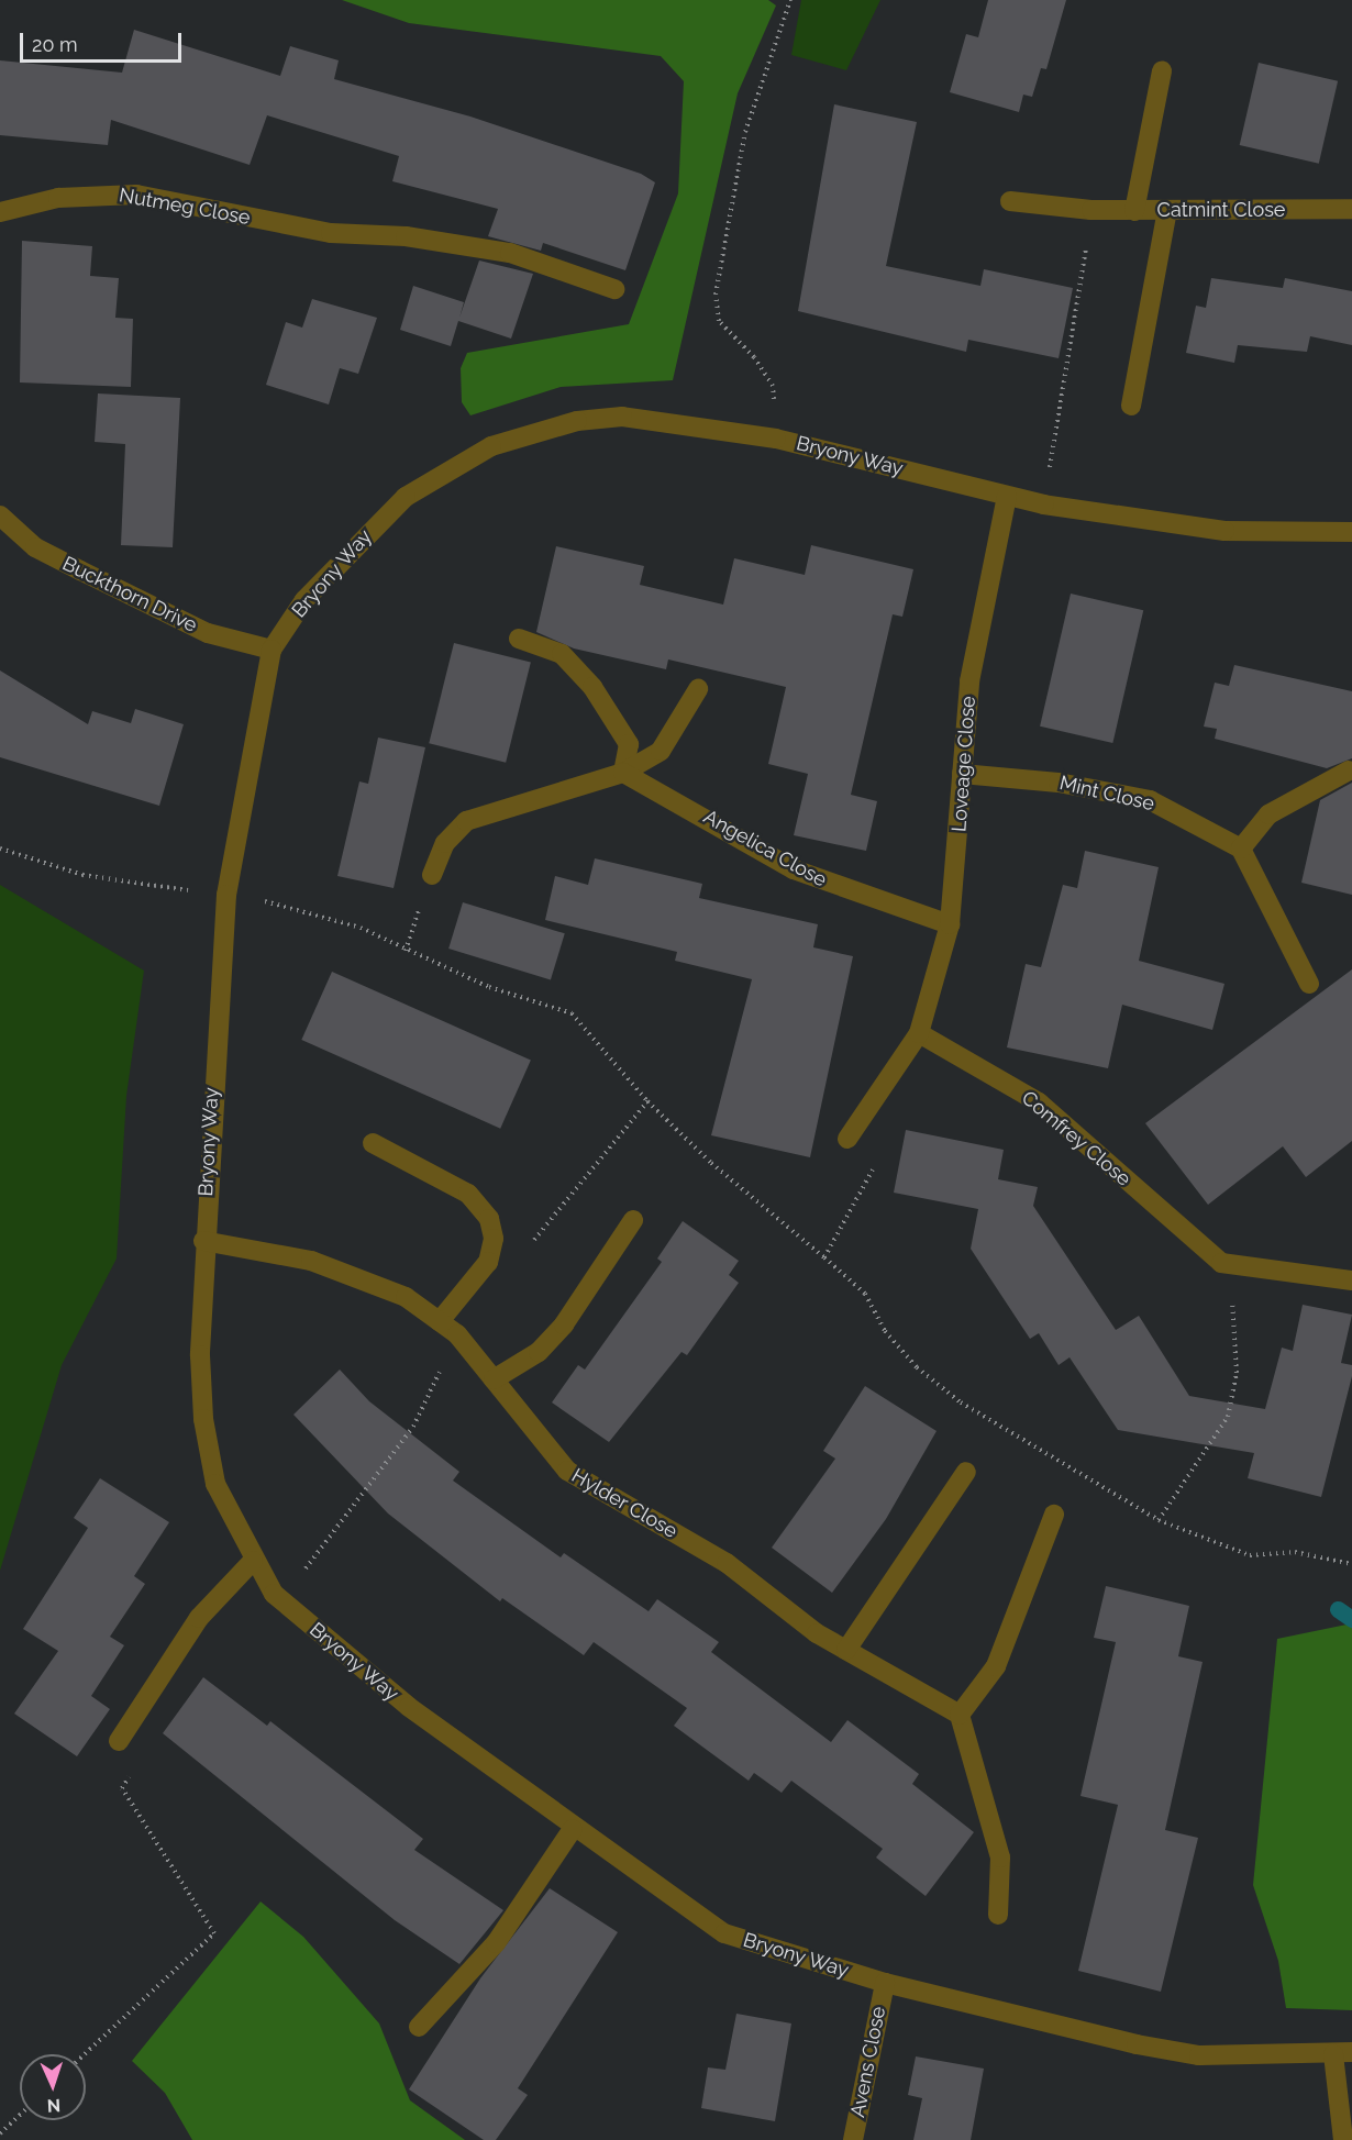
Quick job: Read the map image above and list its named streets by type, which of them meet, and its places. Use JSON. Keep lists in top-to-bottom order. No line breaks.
{"streets":{"street":["Nutmeg Close","Catmint Close","Bryony Way","Buckthorn Drive","Loveage Close","Mint Close","Angelica Close","Comfrey Close","Hylder Close","Avens Close"]},"crossings":[["Bryony Way","Buckthorn Drive"],["Bryony Way","Loveage Close"],["Bryony Way","Hylder Close"],["Bryony Way","Avens Close"],["Loveage Close","Mint Close"],["Loveage Close","Angelica Close"],["Loveage Close","Comfrey Close"]],"scale_bar":"20 m","north":"bottom"}
